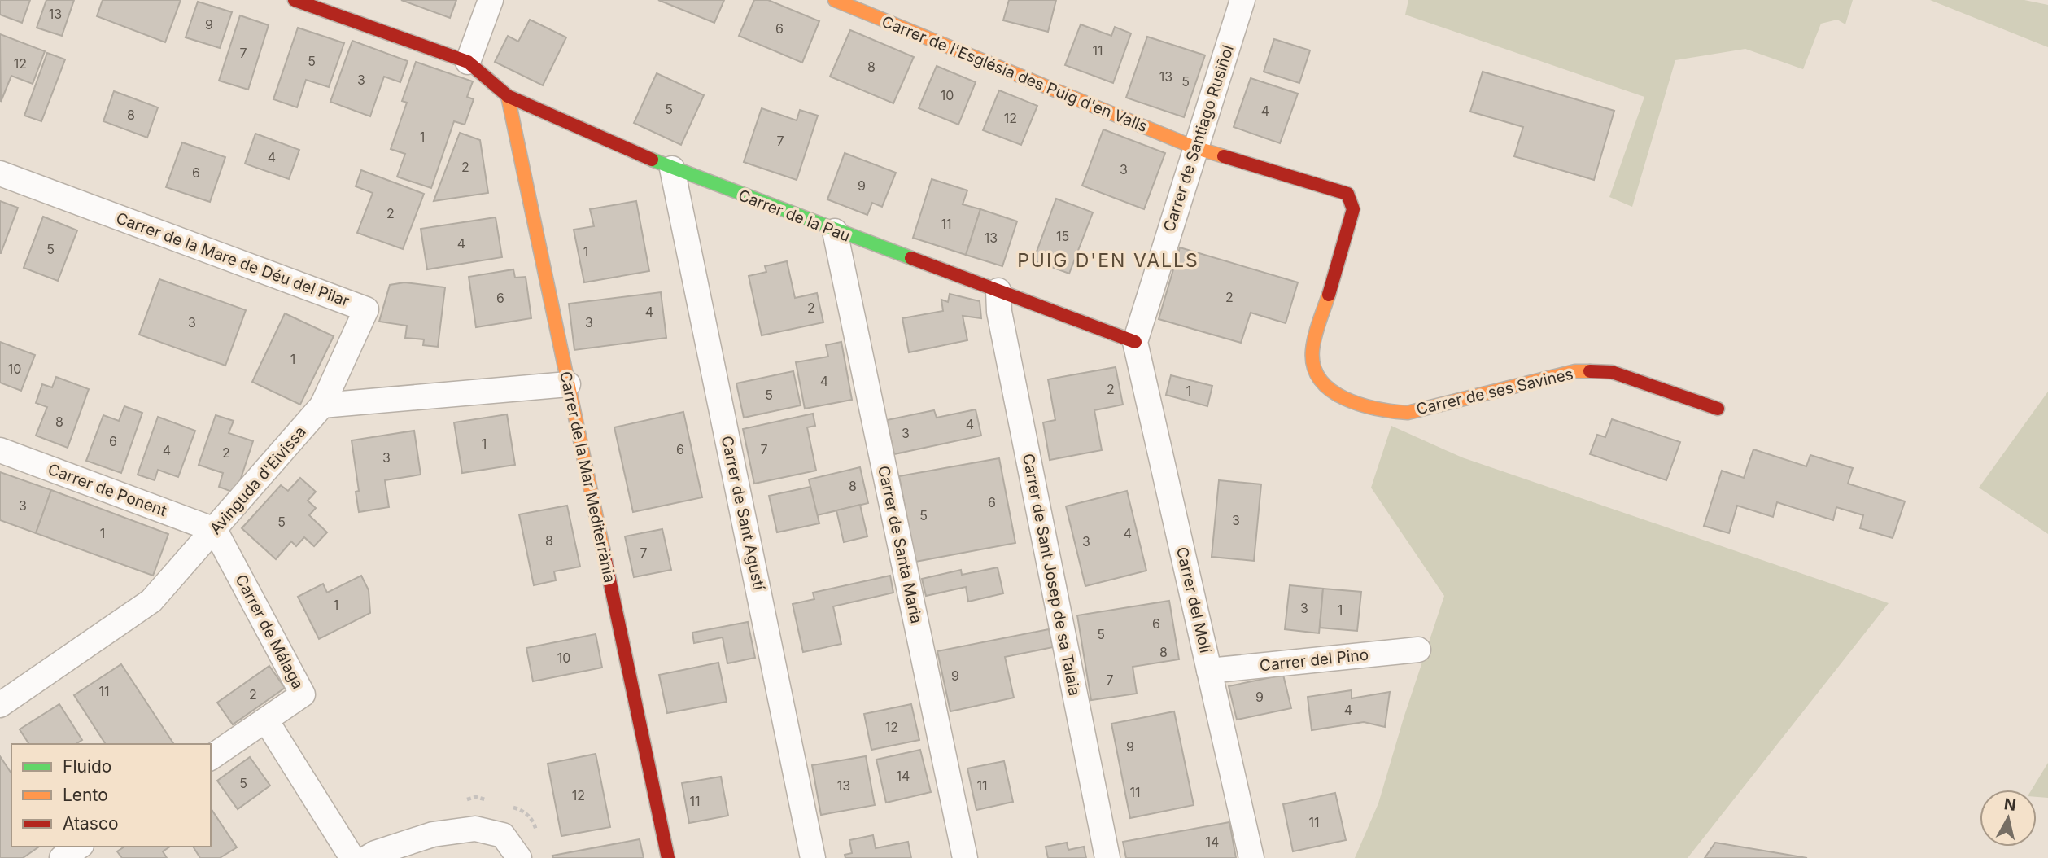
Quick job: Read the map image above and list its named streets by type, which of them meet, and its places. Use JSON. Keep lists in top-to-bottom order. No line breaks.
{"streets":{"street":["Carrer de l'Església des Puig d'en Valls","Carrer de Santiago Rusiñol","Carrer de la Pau","Carrer de la Mare de Déu del Pilar","Carrer de ses Savines","Carrer de la Mar Mediterrània","Avinguda d'Eivissa","Carrer de Ponent","Carrer de Sant Agustí","Carrer de Santa Maria","Carrer de Sant Josep de sa Talaia","Carrer del Molí","Carrer de Málaga","Carrer del Pino"]},"crossings":[["Carrer de l'Església des Puig d'en Valls","Carrer de Santiago Rusiñol"],["Carrer de l'Església des Puig d'en Valls","Carrer de ses Savines"],["Carrer de Santiago Rusiñol","Carrer de la Pau"],["Carrer de Santiago Rusiñol","Carrer de ses Savines"],["Carrer de Santiago Rusiñol","Carrer del Molí"],["Carrer de la Pau","Carrer de la Mar Mediterrània"],["Carrer de la Pau","Carrer de Sant Agustí"],["Carrer de la Pau","Carrer de Santa Maria"],["Carrer de la Pau","Carrer de Sant Josep de sa Talaia"],["Carrer de la Pau","Carrer del Molí"],["Carrer de la Mare de Déu del Pilar","Avinguda d'Eivissa"],["Avinguda d'Eivissa","Carrer de Ponent"],["Avinguda d'Eivissa","Carrer de Málaga"],["Carrer de Ponent","Carrer de Málaga"],["Carrer del Molí","Carrer del Pino"]],"districts":["PUIG D'EN VALLS"],"house_numbers":["13","9","6","11","7","5","12","8","13","3","5","10","5","4","8","12","1","7","4","2","3","6","9","2","11","15","13","4","5","1","2","6","2","4","3","3","1","10","4","2","1","5","8","4","3","6","1","6","7","4","2","3","8","6","3","5","3","5","1","4","8","3","7","1","3","1","6","5","8","10","9","7","11","2","9","4","12","9","14","5","13","11","11","12","11","11","14"],"legend":["Fluido","Lento","Atasco"],"north":"top"}
